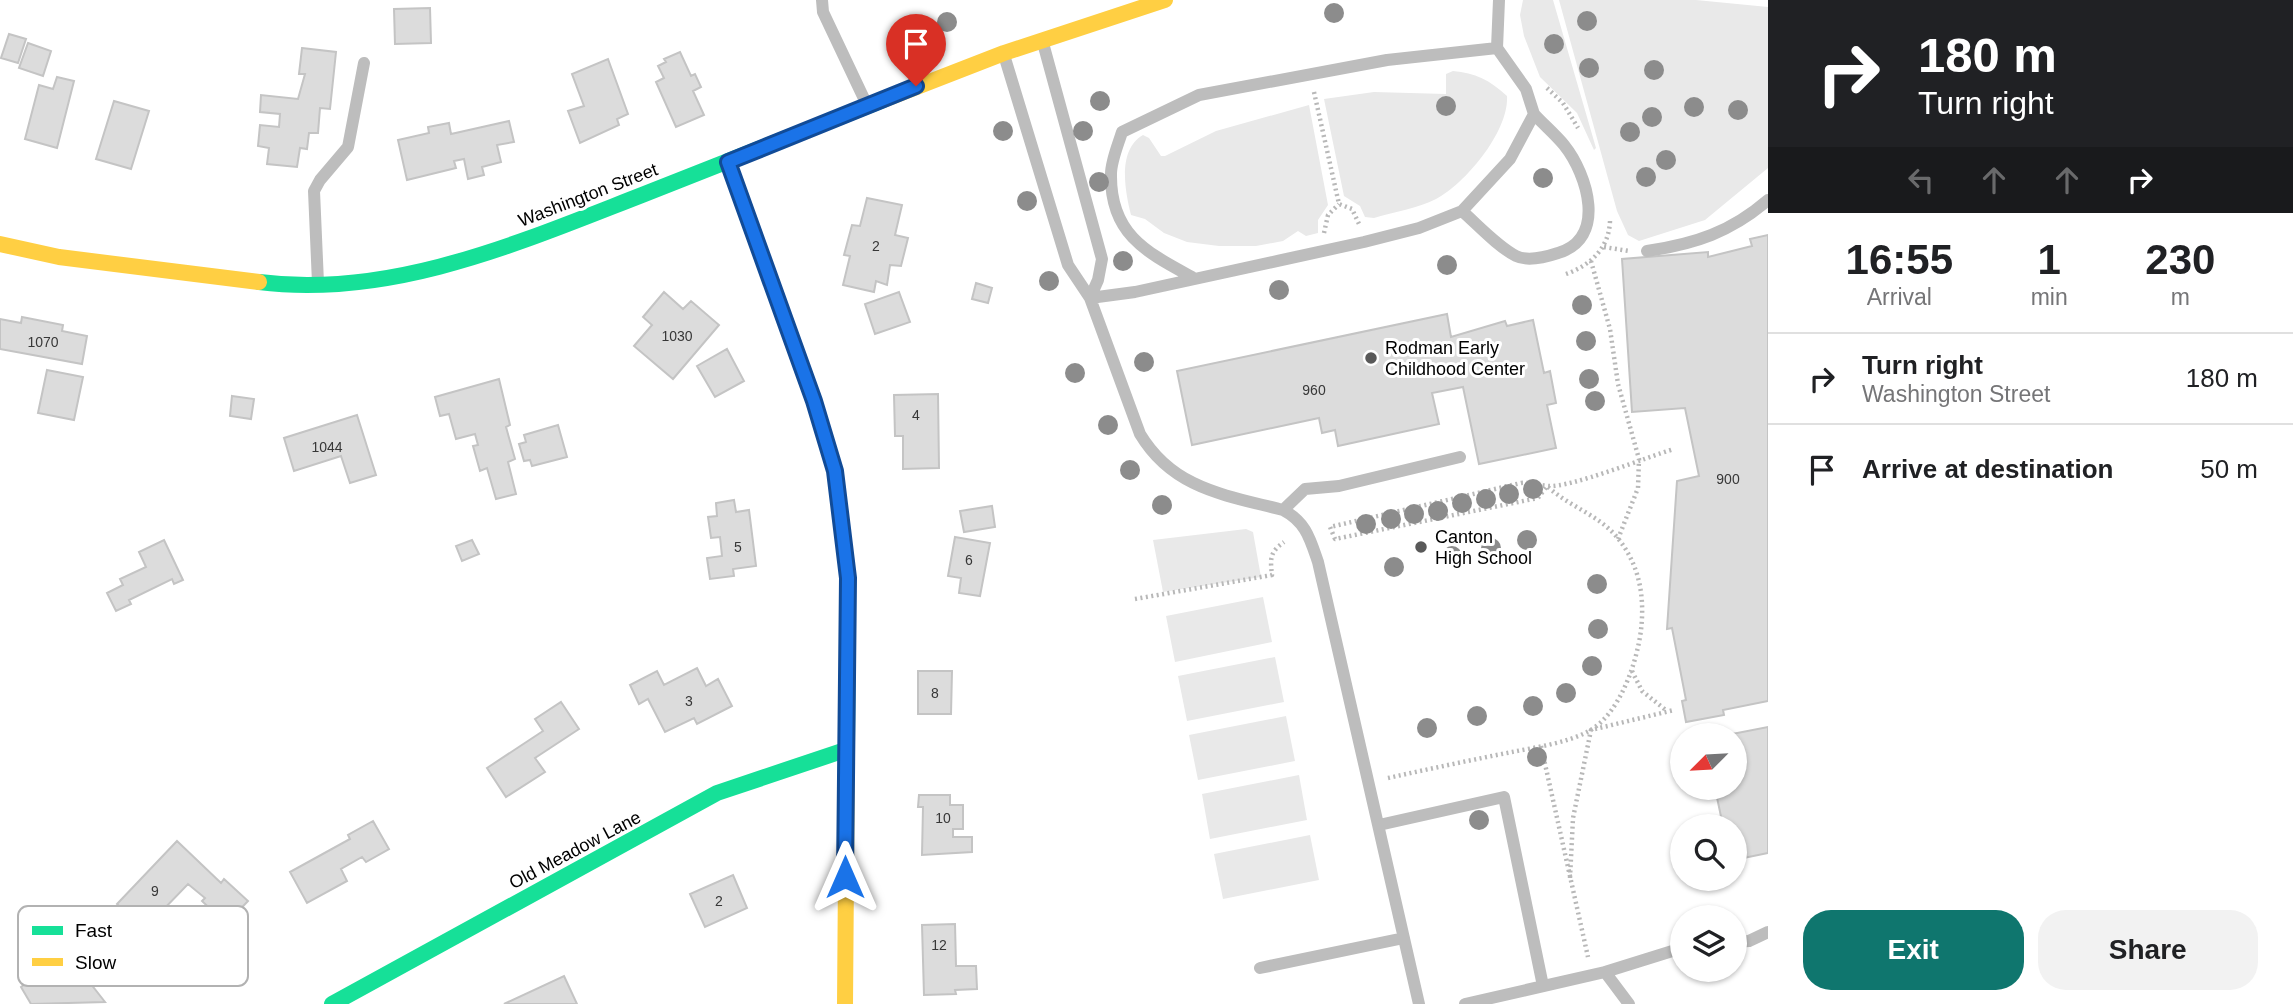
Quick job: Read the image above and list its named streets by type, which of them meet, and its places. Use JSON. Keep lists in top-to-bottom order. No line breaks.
{"streets":{"street":["Washington Street","Old Meadow Lane"]},"places":["Rodman Early Childhood Center","Canton High School"],"house_numbers":["2","1030","1070","960","4","1044","900","5","6","8","3","10","9","2","12"],"legend":["Fast","Slow"],"north":"bottom left","page":{"turn":["180 m","Turn right"],"eta":["16:55","Arrival","1","min","230","m"],"list":[{"name":"Turn right","note":"Washington Street","value":"180 m"},{"name":"Arrive at destination","value":"50 m"}],"buttons":["Exit","Share"]}}
